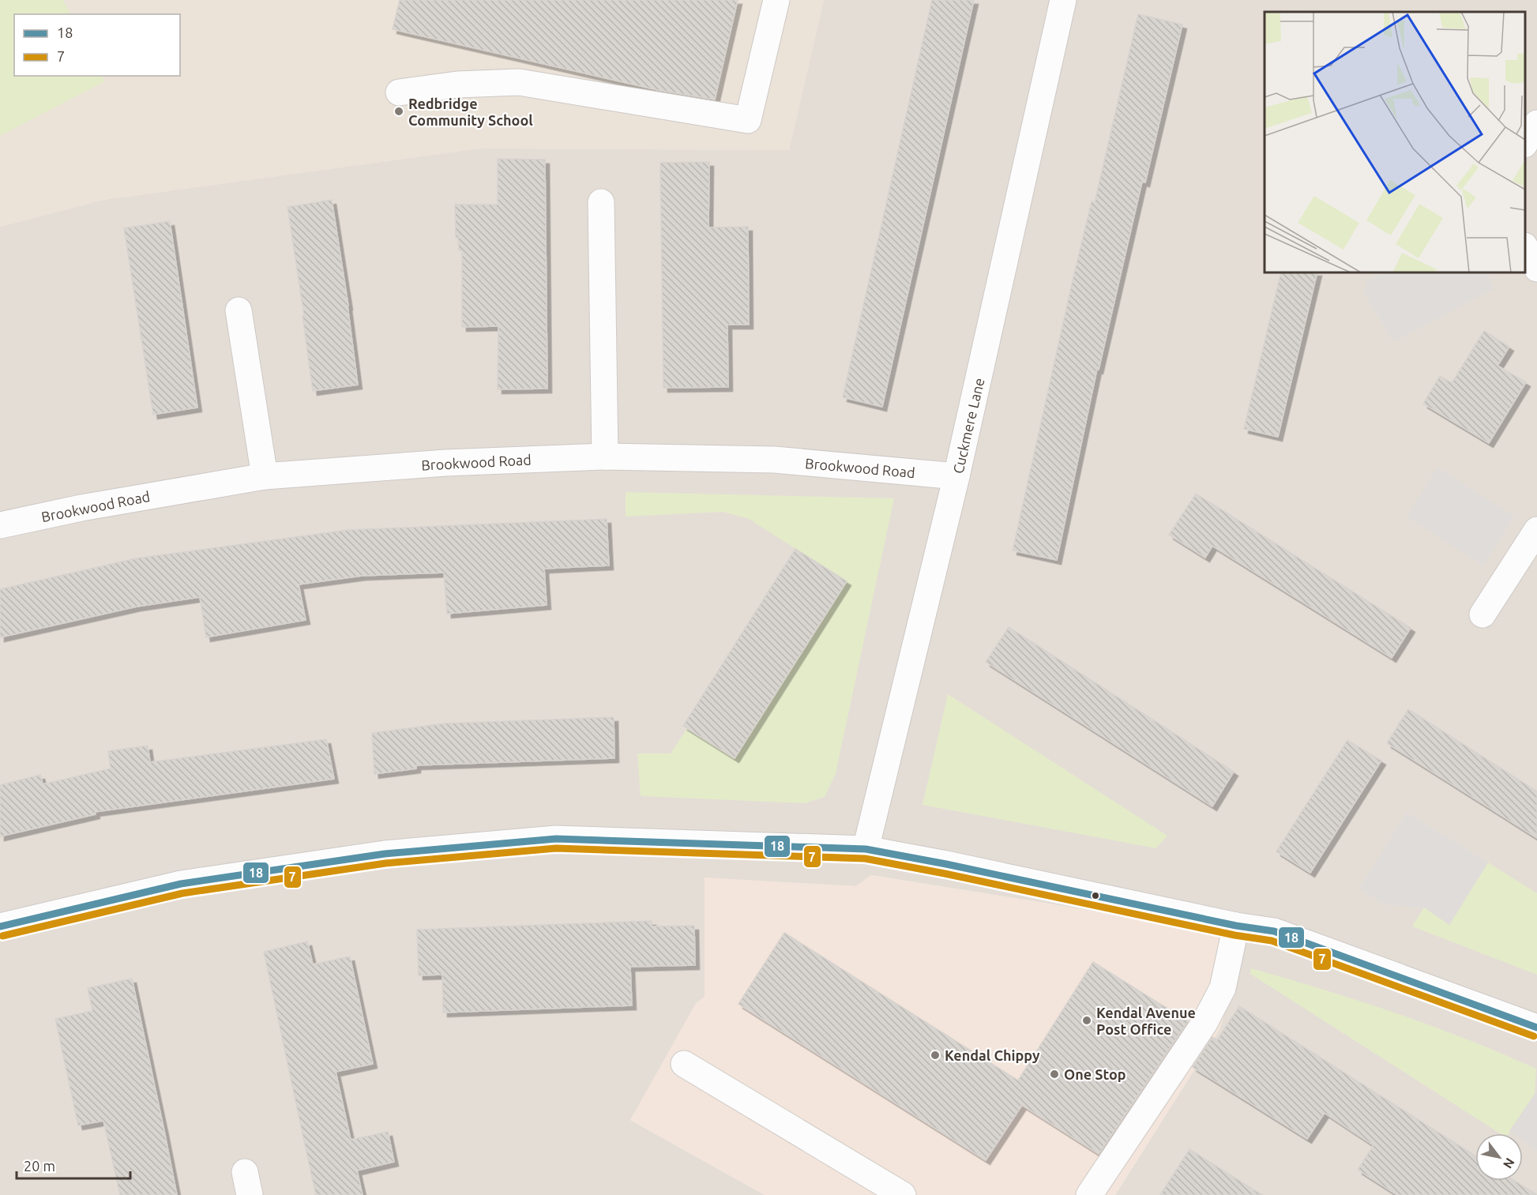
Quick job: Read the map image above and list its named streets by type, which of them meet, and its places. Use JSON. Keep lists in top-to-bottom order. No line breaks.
{"streets":{"street":["Cuckmere Lane","Brookwood Road"]},"crossings":[["Cuckmere Lane","Brookwood Road"]],"places":["Redbridge Community School","Kendal Avenue Post Office","Kendal Chippy","One Stop"],"lines":["transit line 18","transit line 7"],"legend":["18","7"],"scale_bar":"20 m","north":"bottom right"}
